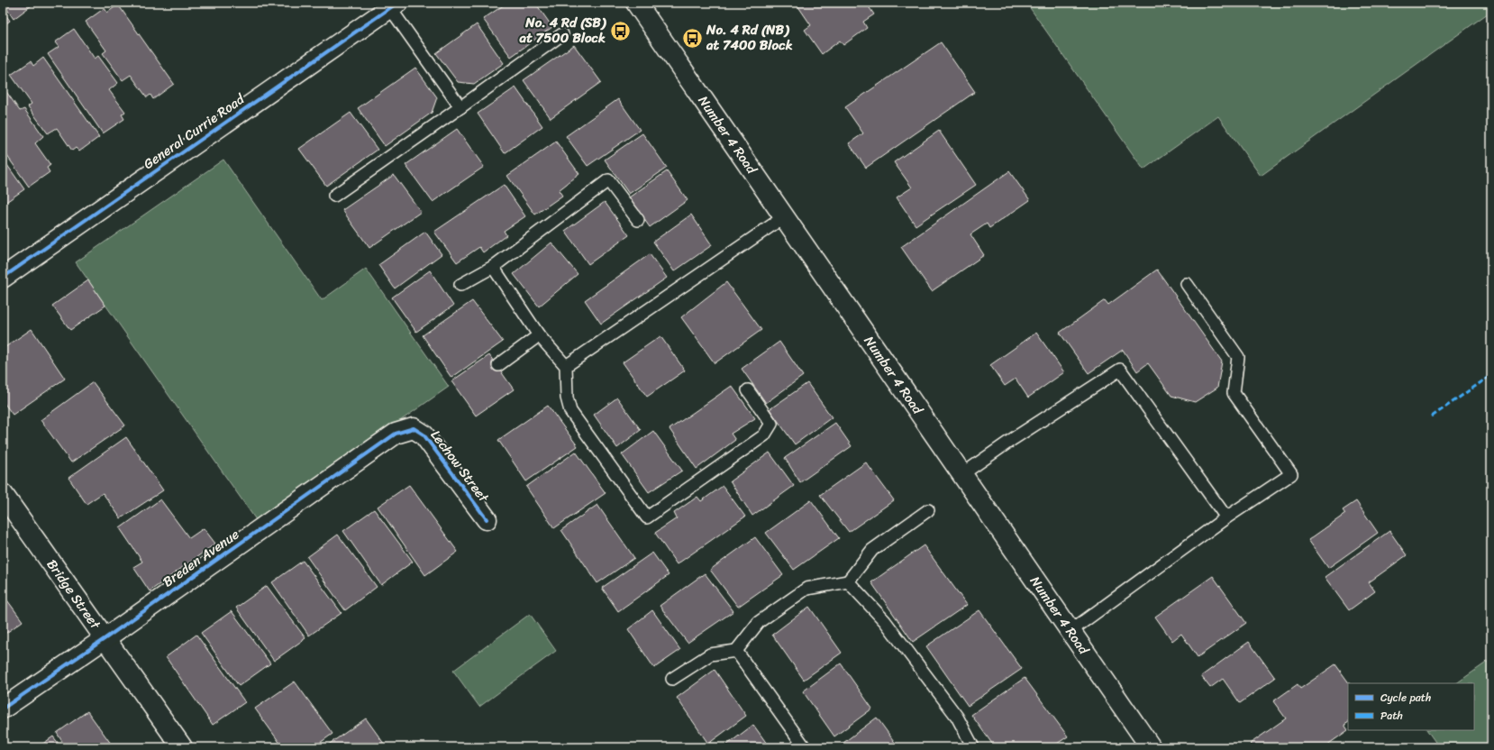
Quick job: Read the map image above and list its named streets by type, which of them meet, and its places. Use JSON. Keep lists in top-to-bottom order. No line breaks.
{"streets":{"street":["General Currie Road","Number 4 Road","Lechow Street","Breden Avenue","Bridge Street"]},"crossings":[["Lechow Street","Breden Avenue"],["Breden Avenue","Bridge Street"]],"places":{"bus stop":["No. 4 Rd (SB) at 7500 Block","No. 4 Rd (NB) at 7400 Block"]},"legend":["Cycle path","Path"]}
